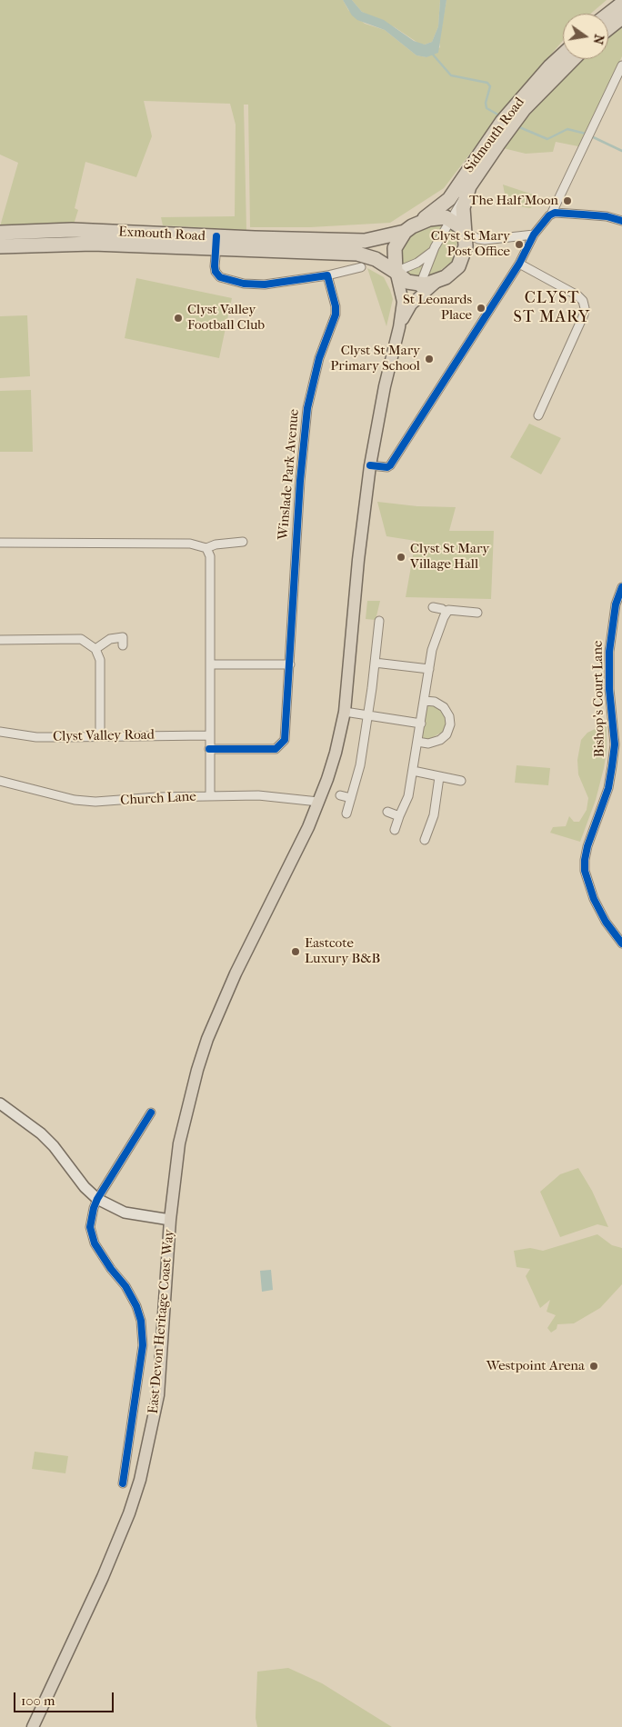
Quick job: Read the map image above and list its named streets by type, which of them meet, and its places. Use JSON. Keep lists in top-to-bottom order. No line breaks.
{"streets":{"highway":["Sidmouth Road","Exmouth Road"],"main road":["East Devon Heritage Coast Way"],"street":["Winslade Park Avenue","Bishop's Court Lane","Clyst Valley Road","Church Lane"]},"crossings":[["Sidmouth Road","Exmouth Road"],["Church Lane","East Devon Heritage Coast Way"]],"districts":["CLYST ST MARY"],"places":["The Half Moon","Clyst St Mary Post Office","St Leonards Place","Clyst Valley Football Club","Clyst St Mary Primary School","Clyst St Mary Village Hall","Eastcote Luxury B&B","Westpoint Arena"],"scale_bar":"100 m","north":"right"}
